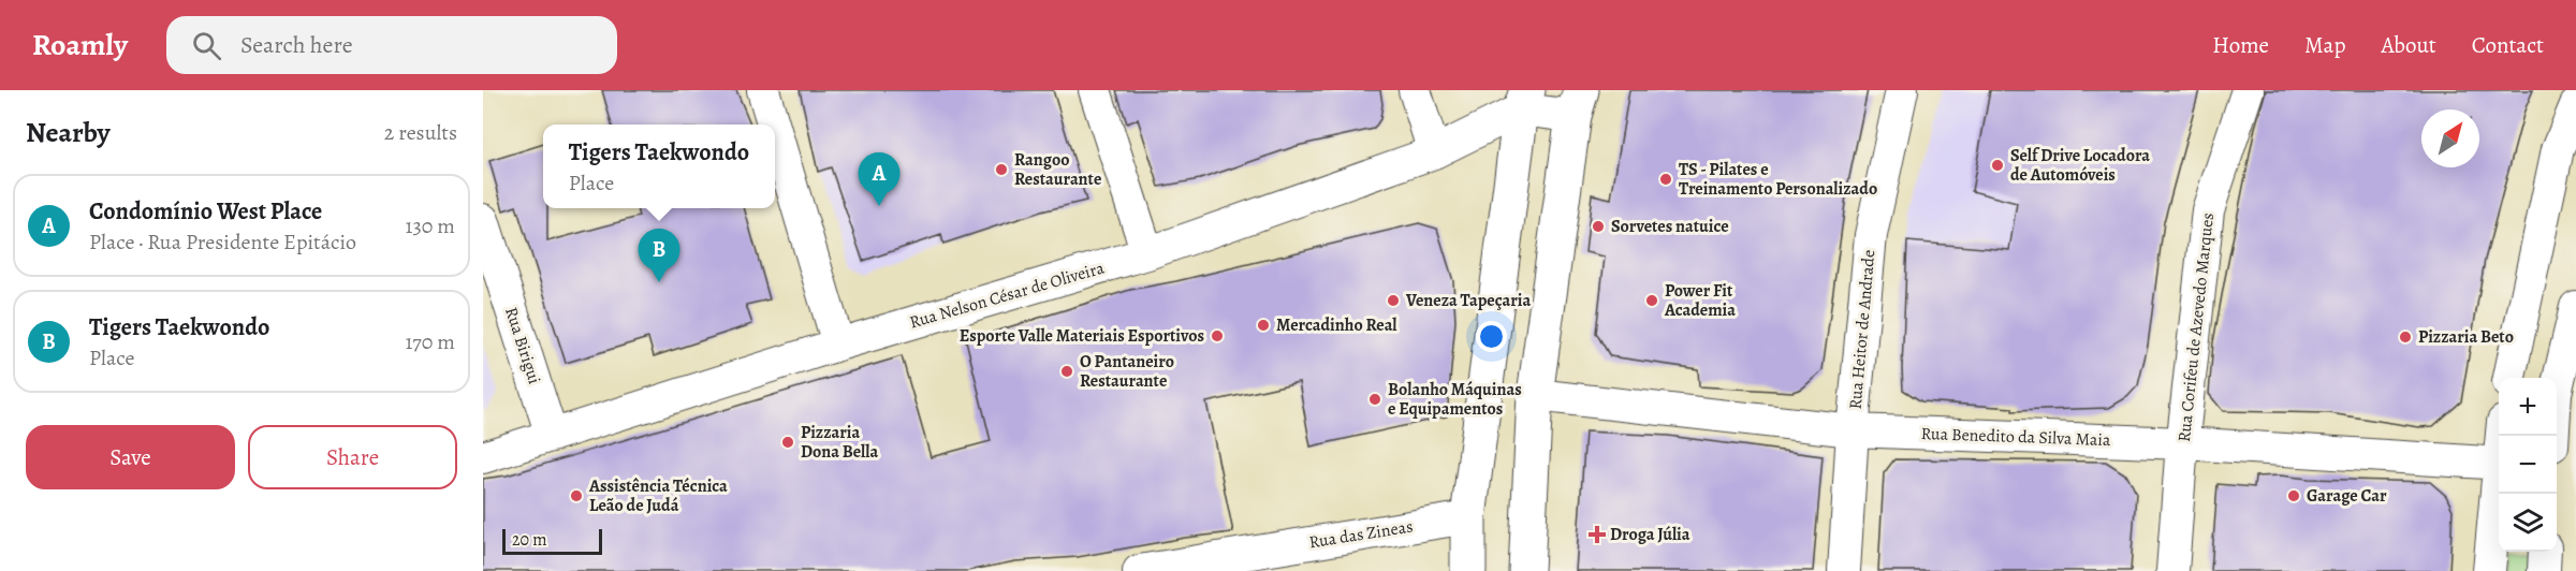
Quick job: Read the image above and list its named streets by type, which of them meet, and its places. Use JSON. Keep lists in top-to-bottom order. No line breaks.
{"streets":{"street":["Rua Nelson César de Oliveira","Rua Corifeu de Azevedo Marques","Rua Heitor de Andrade","Rua Birigui","Rua Benedito da Silva Maia","Rua das Zineas"]},"crossings":[["Rua Nelson César de Oliveira","Rua Birigui"],["Rua Corifeu de Azevedo Marques","Rua Benedito da Silva Maia"],["Rua Heitor de Andrade","Rua Benedito da Silva Maia"]],"places":{"other":["Self Drive Locadora de Automóveis","Rangoo Restaurante","TS - Pilates e Treinamento Personalizado","Sorvetes natuice","Veneza Tapeçaria","Power Fit Academia","Mercadinho Real","Esporte Valle Materiais Esportivos","Pizzaria Beto","O Pantaneiro Restaurante","Bolanho Máquinas e Equipamentos","Pizzaria Dona Bella","Assistência Técnica Leão de Judá","Garage Car"],"health":["Droga Júlia"]},"scale_bar":"20 m","north":"top right","page":{"header":"Roamly","search":"Search here","nav":["Home","Map","About","Contact"],"heading":["Nearby","2 results"],"popup":["Tigers Taekwondo","Place"],"pins":["A","B"],"list":[{"mark":"A","name":"Condomínio West Place","note":"Place · Rua Presidente Epitácio","value":"130 m"},{"mark":"B","name":"Tigers Taekwondo","note":"Place","value":"170 m"}],"map_buttons":["+","−"],"buttons":["Save","Share"],"scale":"20 m"}}
